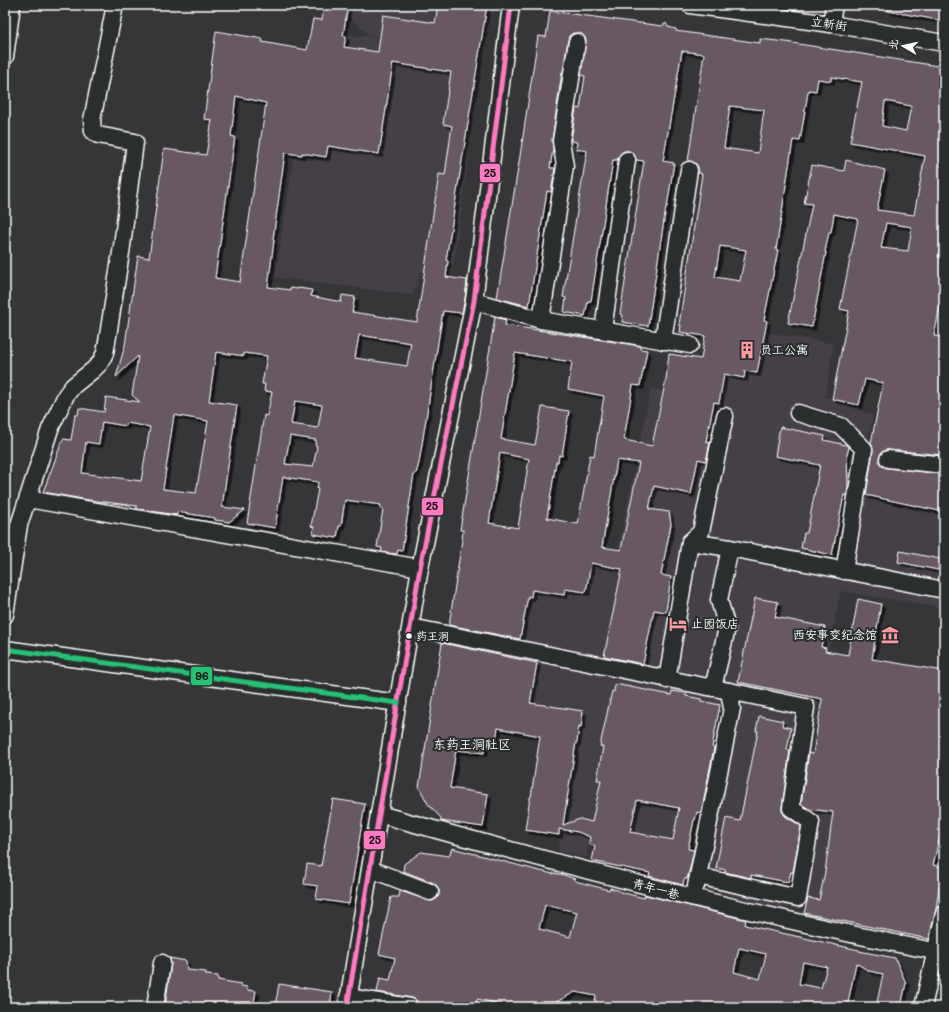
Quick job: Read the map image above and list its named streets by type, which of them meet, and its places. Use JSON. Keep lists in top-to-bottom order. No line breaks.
{"streets":{"street":["立新街","青年一巷"]},"districts":["东药王洞社区"],"places":{"building":["员工公寓"],"hotel":["止园饭店"],"museum":["西安事变纪念馆"],"other":["药王洞"]},"lines":["transit line 25","transit line 96"],"north":"left"}
